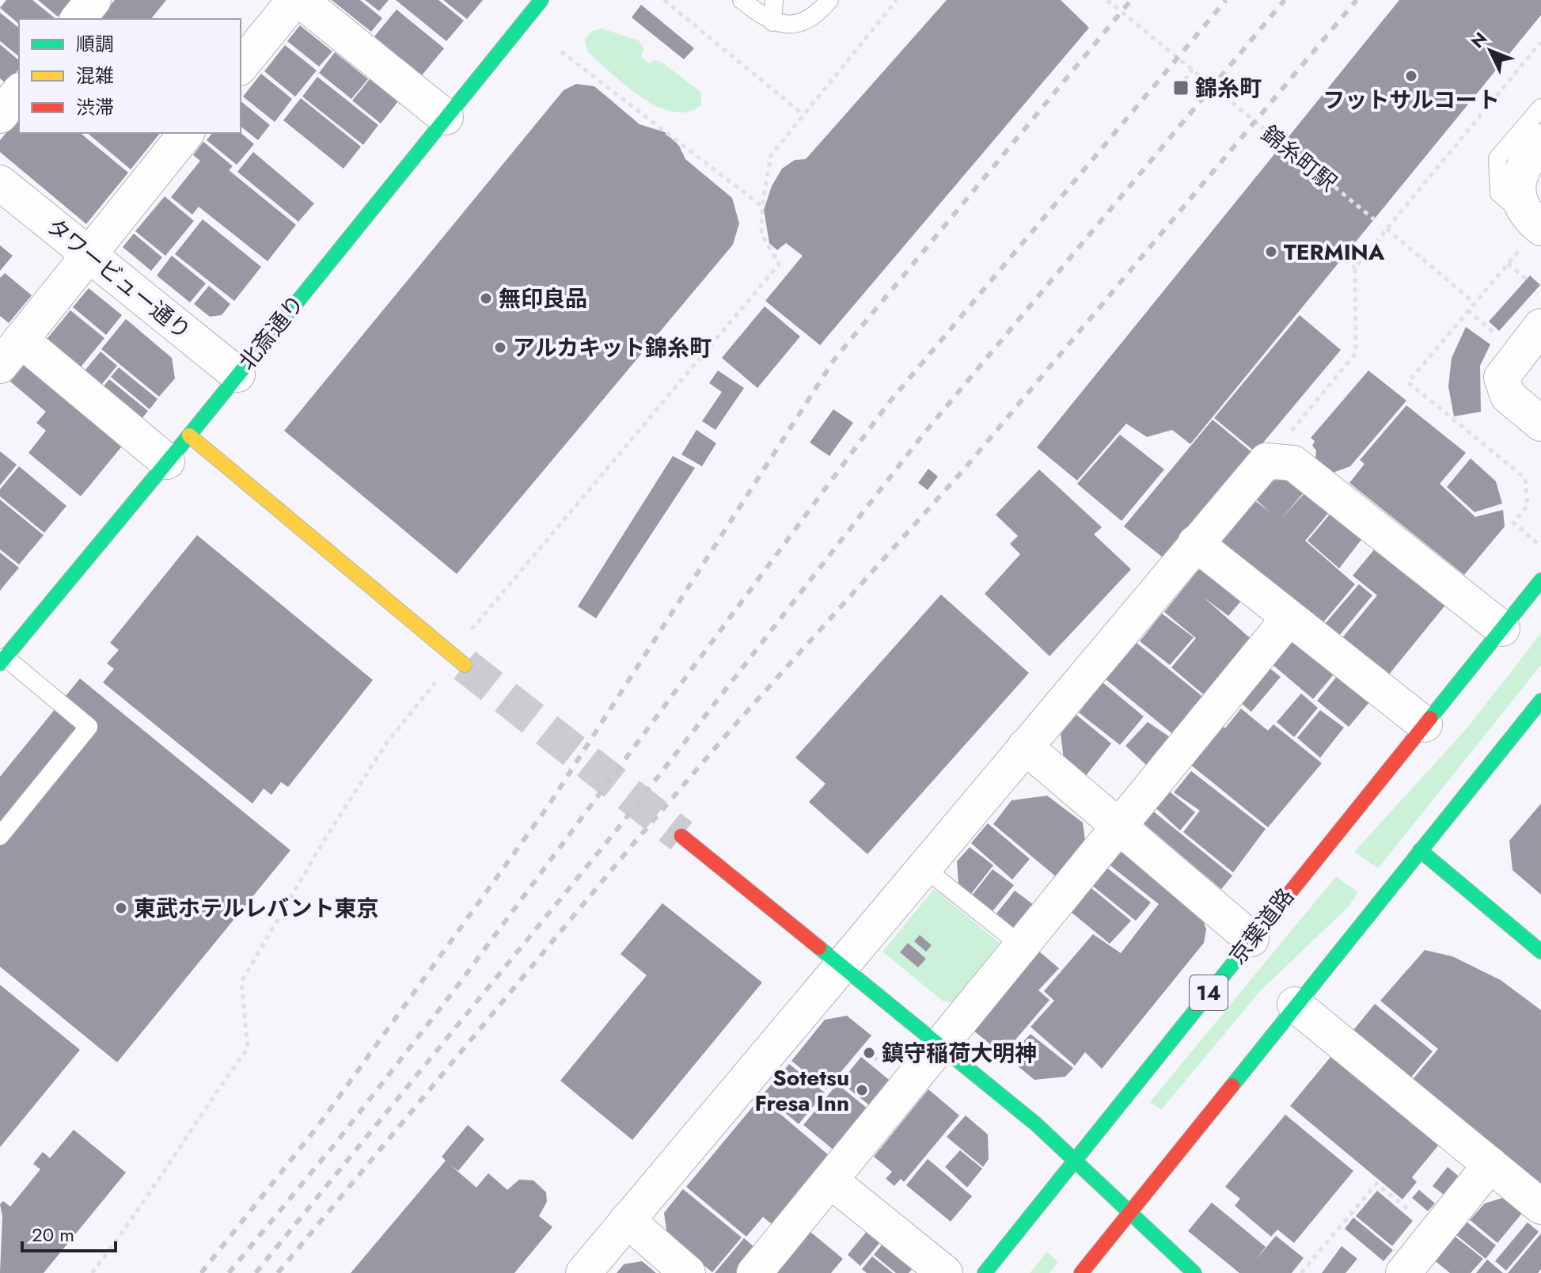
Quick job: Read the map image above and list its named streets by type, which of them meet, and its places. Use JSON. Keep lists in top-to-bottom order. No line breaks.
{"streets":{"main road":["北斎通り","京葉道路","14"],"street":["タワービュー通り"],"path":["錦糸町駅"]},"crossings":[["タワービュー通り","北斎通り"]],"places":{"other":["フットサルコート","TERMINA","無印良品","アルカキット錦糸町","東武ホテルレバント東京","鎮守稲荷大明神","Sotetsu Fresa Inn"],"transit":["錦糸町"]},"legend":["順調","混雑","渋滞"],"scale_bar":"20 m","north":"top left"}
